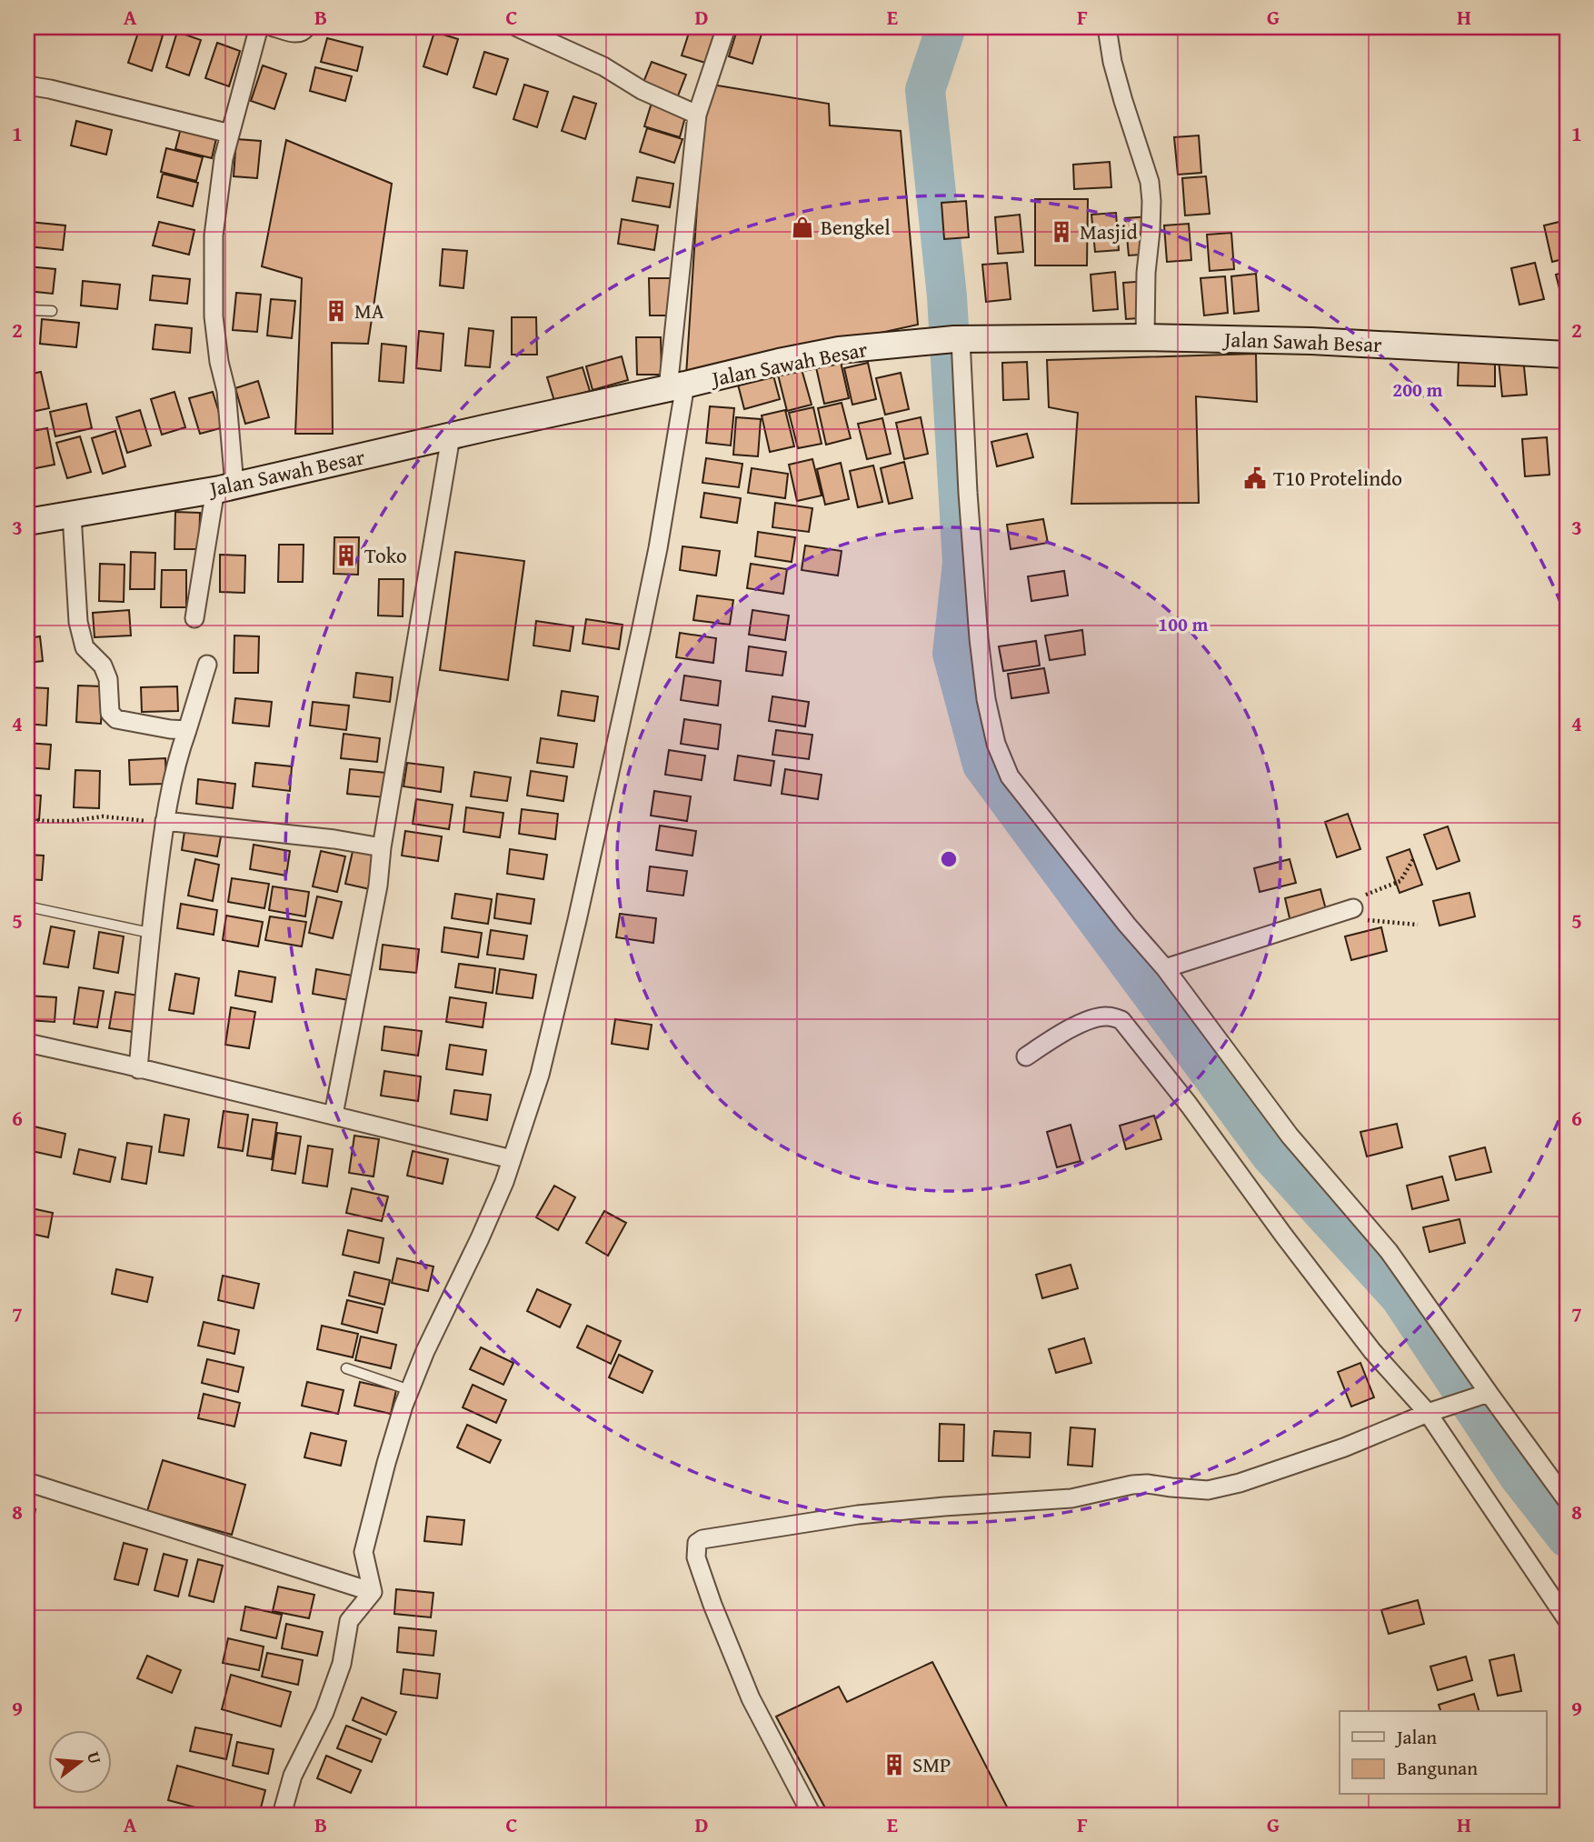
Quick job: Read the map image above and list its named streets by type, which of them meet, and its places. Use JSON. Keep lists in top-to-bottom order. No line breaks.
{"streets":{"main road":["Jalan Sawah Besar"]},"places":{"shop":["Bengkel"],"building":["Masjid","MA","Toko","SMP"],"public building":["T10 Protelindo"]},"legend":["Jalan","Bangunan"],"north":"right","grid":{"columns":["A","B","C","D","E","F","G","H"],"rows":["1","2","3","4","5","6","7","8","9"]},"rings":["200 m","100 m"]}
